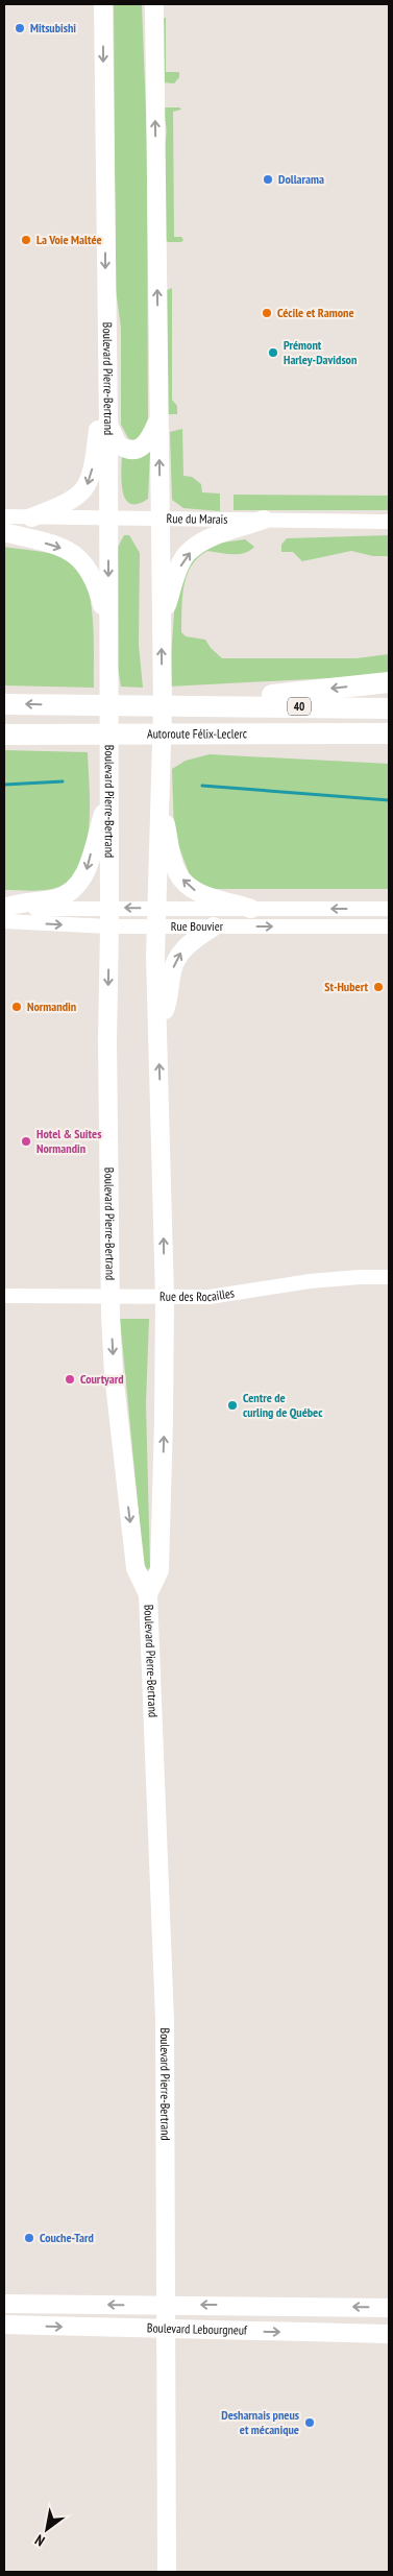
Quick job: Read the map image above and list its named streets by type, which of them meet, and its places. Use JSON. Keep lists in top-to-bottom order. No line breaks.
{"streets":{"highway":["40","Autoroute Félix-Leclerc"],"main road":["Boulevard Pierre-Bertrand","Boulevard Lebourgneuf"],"street":["Rue du Marais","Rue Bouvier","Rue des Rocailles"]},"crossings":[["Boulevard Pierre-Bertrand","Rue du Marais"],["Boulevard Pierre-Bertrand","Rue Bouvier"],["Boulevard Pierre-Bertrand","Rue des Rocailles"],["Boulevard Pierre-Bertrand","Boulevard Lebourgneuf"]],"places":["Mitsubishi","Dollarama","La Voie Maltée","Cécile et Ramone","Prémont Harley-Davidson","St-Hubert","Normandin","Hotel & Suites Normandin","Courtyard","Centre de curling de Québec","Couche-Tard","Desharnais pneus et mécanique"],"north":"bottom left"}
